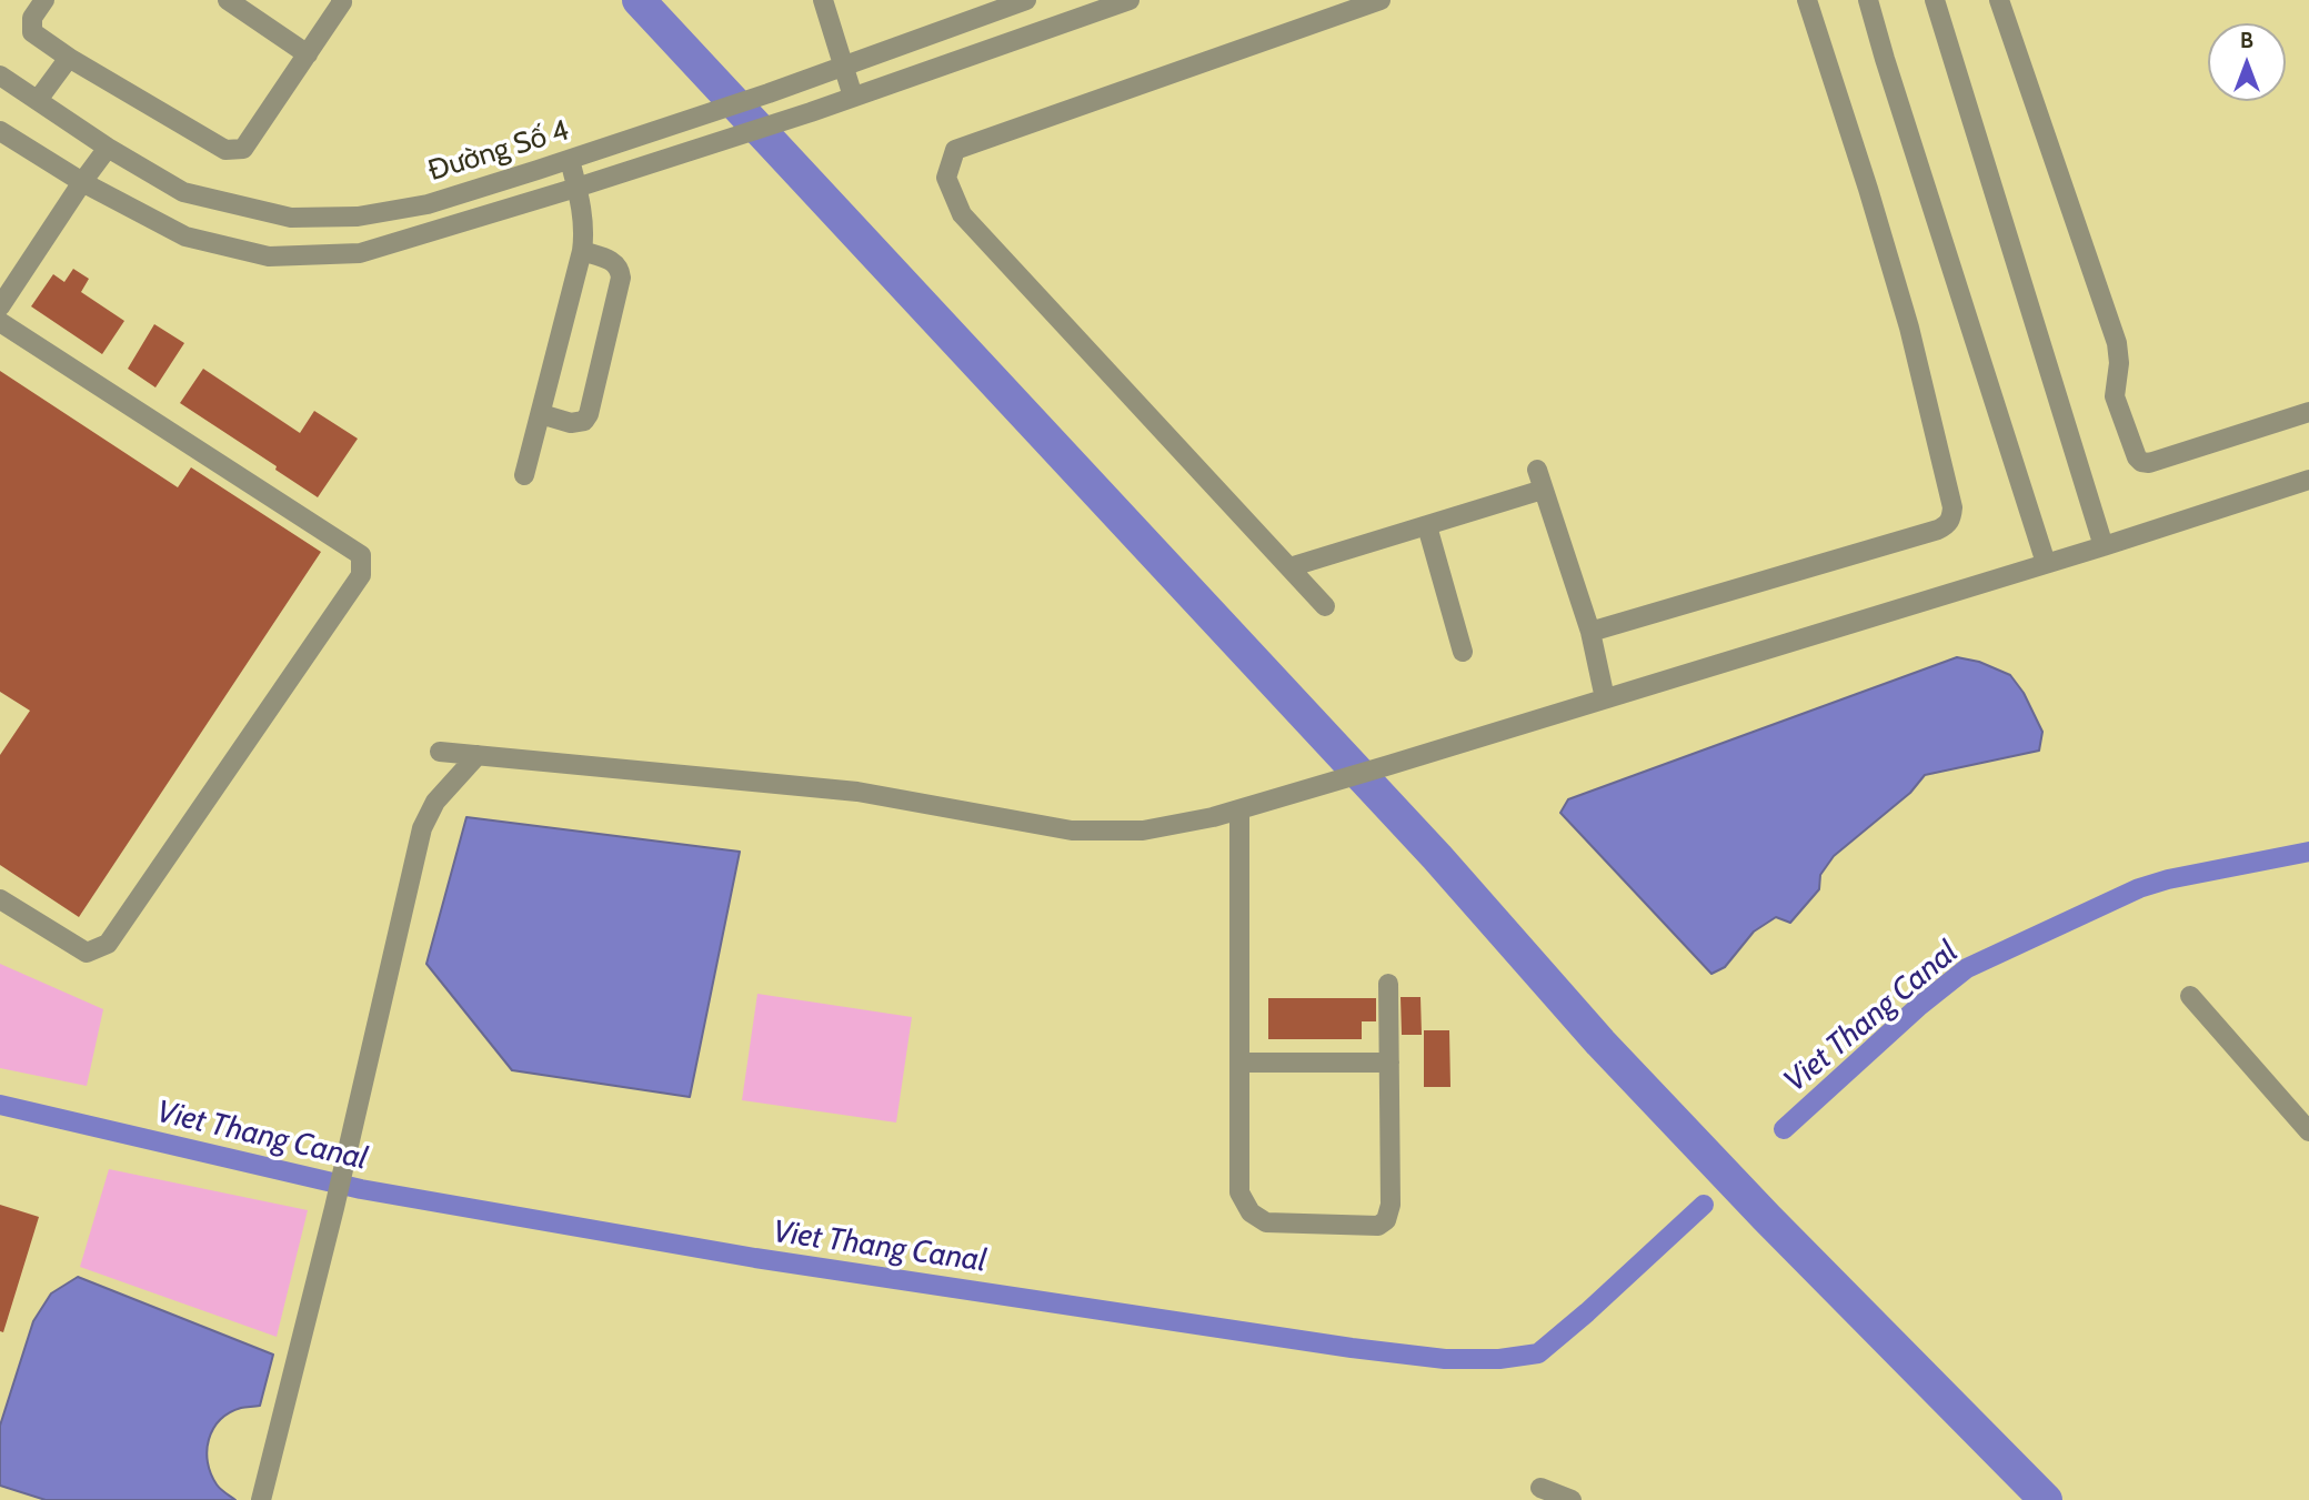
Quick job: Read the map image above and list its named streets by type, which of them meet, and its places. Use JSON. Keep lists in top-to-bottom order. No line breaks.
{"streets":{"street":["Đường Số 4"]},"water":["Viet Thang Canal"],"north":"top"}
